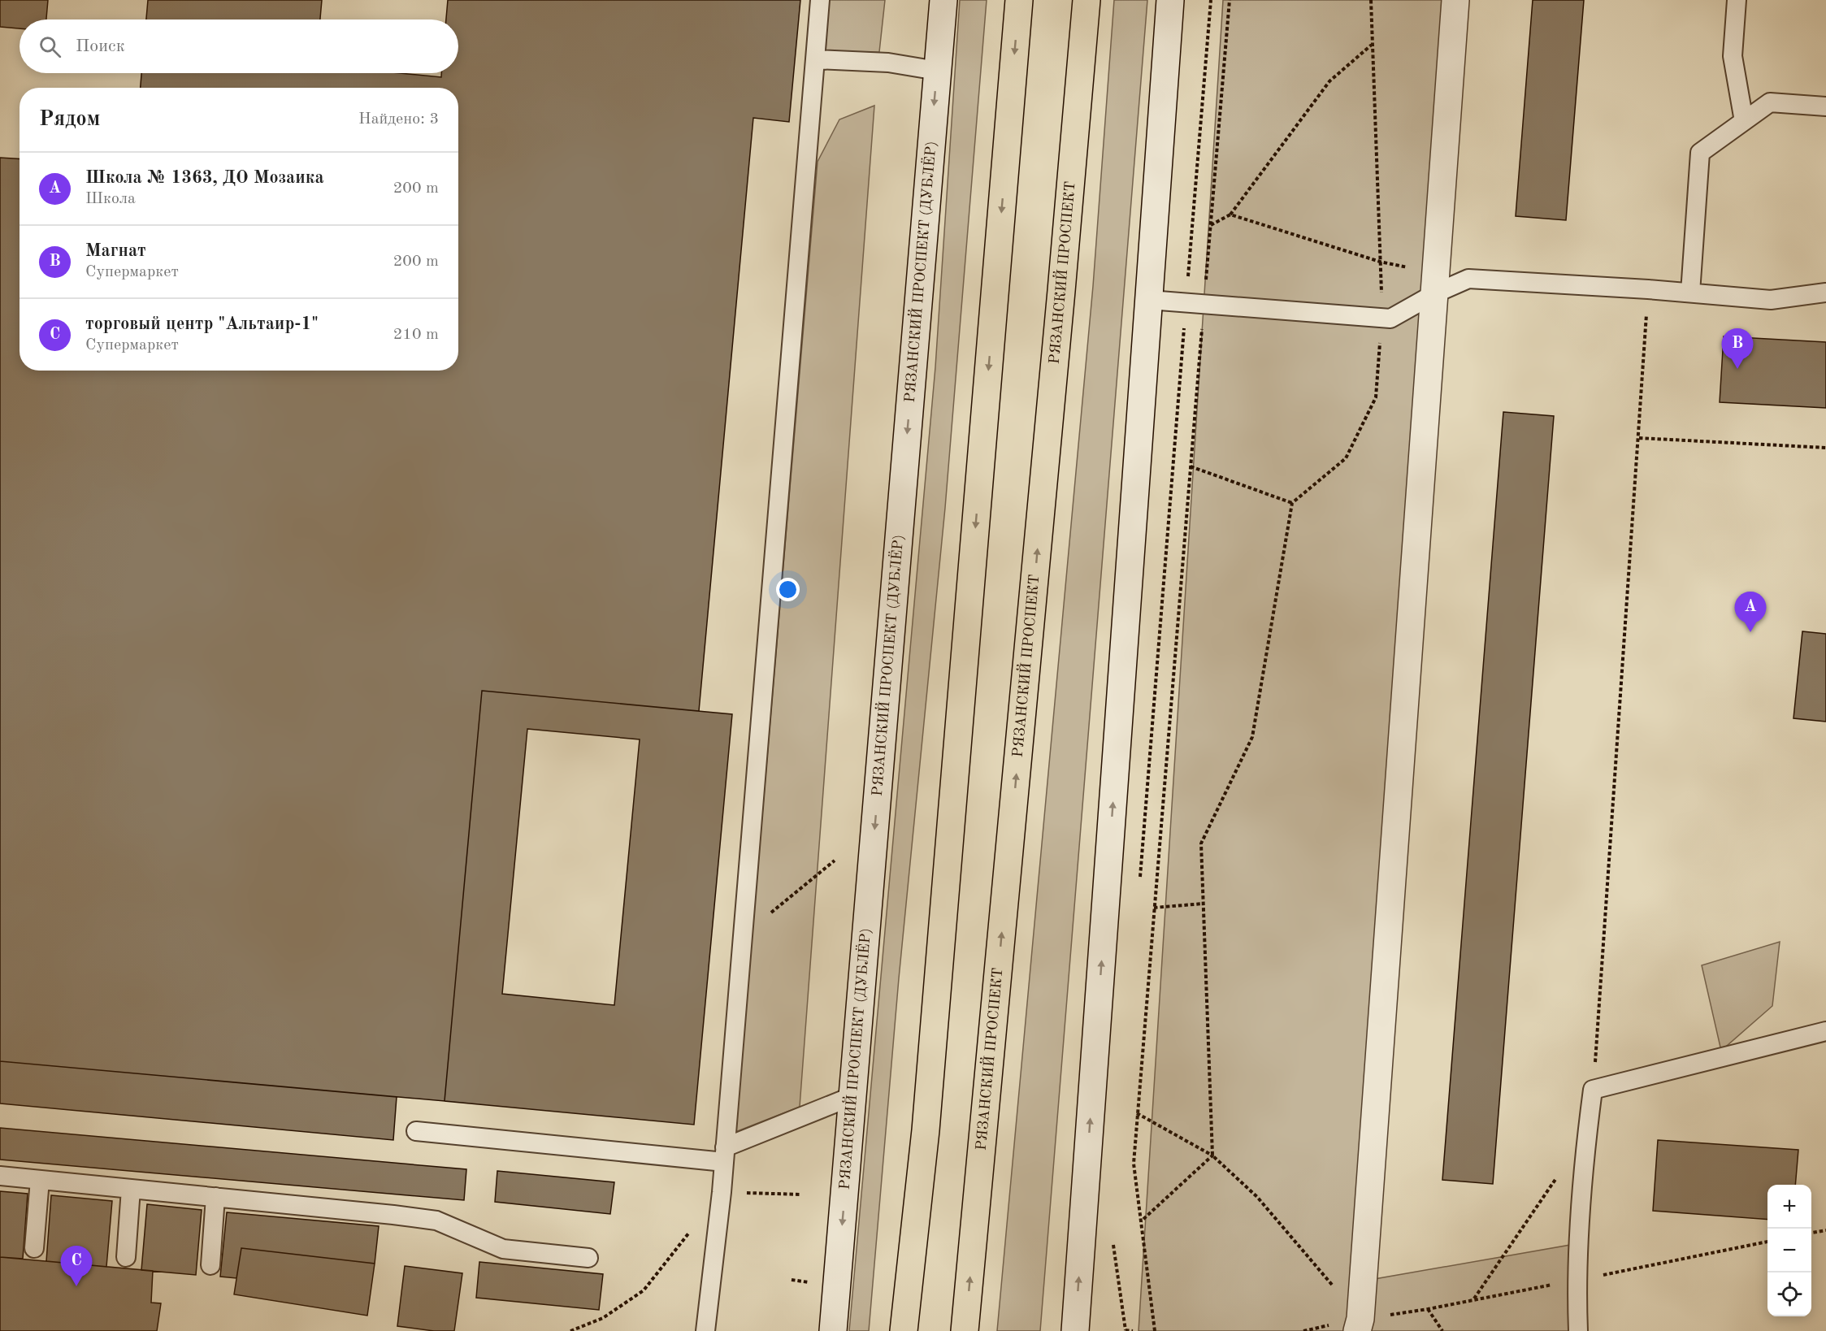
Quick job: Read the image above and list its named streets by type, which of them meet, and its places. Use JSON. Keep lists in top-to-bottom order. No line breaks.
{"streets":{"main road":["РЯЗАНСКИЙ ПРОСПЕКТ"],"street":["РЯЗАНСКИЙ ПРОСПЕКТ (ДУБЛЁР)"]},"page":{"search":"Поиск","heading":["Рядом","Найдено: 3"],"list":[{"mark":"A","name":"Школа № 1363, ДО Мозаика","note":"Школа","value":"200 m"},{"mark":"B","name":"Магнат","note":"Супермаркет","value":"200 m"},{"mark":"C","name":"торговый центр \"Альтаир-1\"","note":"Супермаркет","value":"210 m"}],"pins":["B","A","C"],"map_buttons":["+","−"]}}
